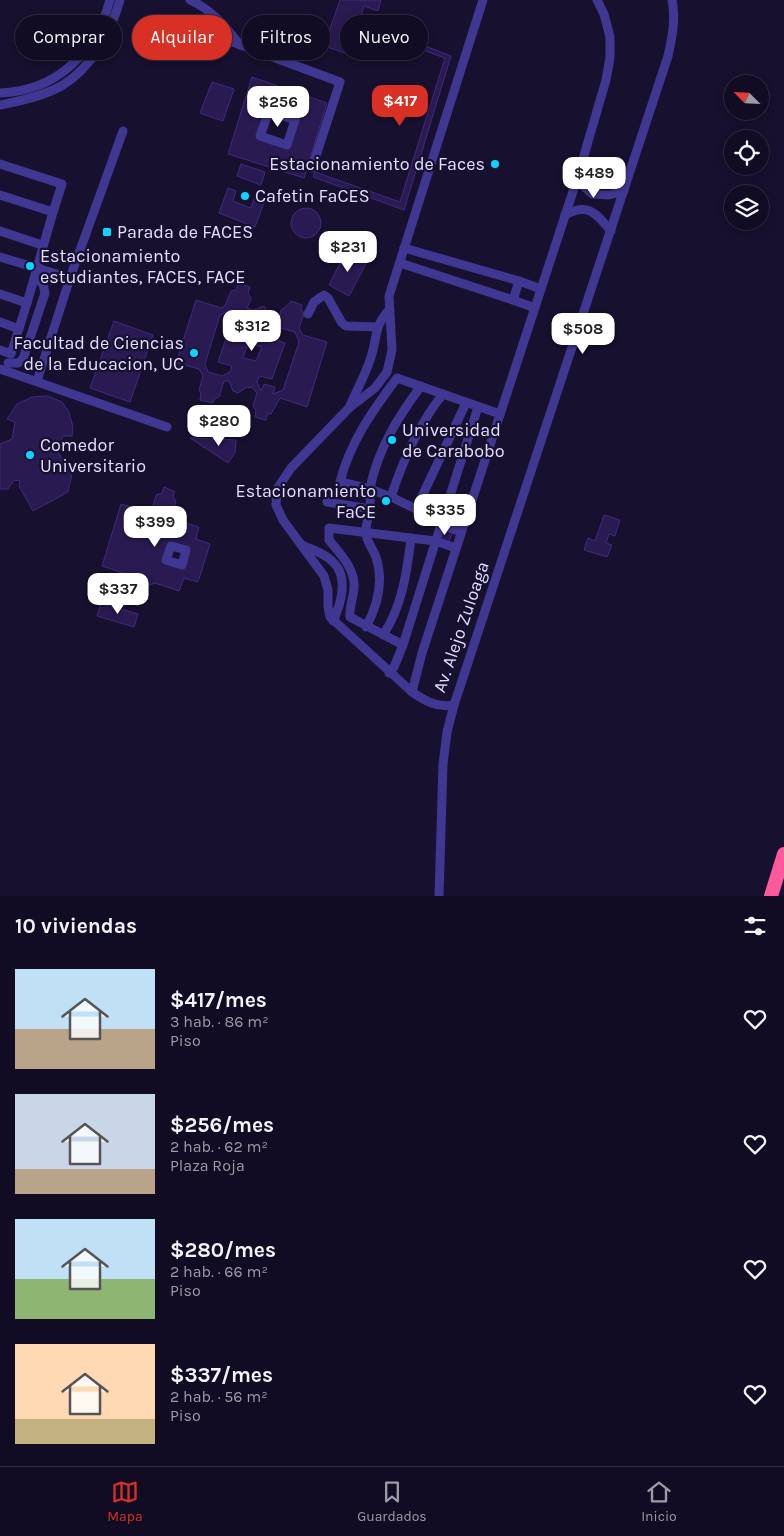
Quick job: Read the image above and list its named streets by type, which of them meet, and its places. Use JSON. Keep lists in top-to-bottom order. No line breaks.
{"streets":{"street":["Av. Alejo Zuloaga"]},"places":{"other":["Estacionamiento de Faces","Cafetin FaCES","Estacionamiento estudiantes, FACES, FACE","Facultad de Ciencias de la Educacion, UC","Universidad de Carabobo","Comedor Universitario","Estacionamiento FaCE"],"transit":["Parada de FACES"]},"north":"top left","page":{"chip":["Comprar","Alquilar","Filtros","Nuevo"],"price":["$417","$256","$489","$231","$312","$508","$280","$335","$399","$337"],"heading":"10 viviendas","list":[{"name":"$417/mes","note":"3 hab. · 86 m² · Piso"},{"name":"$256/mes","note":"2 hab. · 62 m² · Plaza Roja"},{"name":"$280/mes","note":"2 hab. · 66 m² · Piso"},{"name":"$337/mes","note":"2 hab. · 56 m² · Piso"}],"tabs":["Mapa","Guardados","Inicio"]}}
